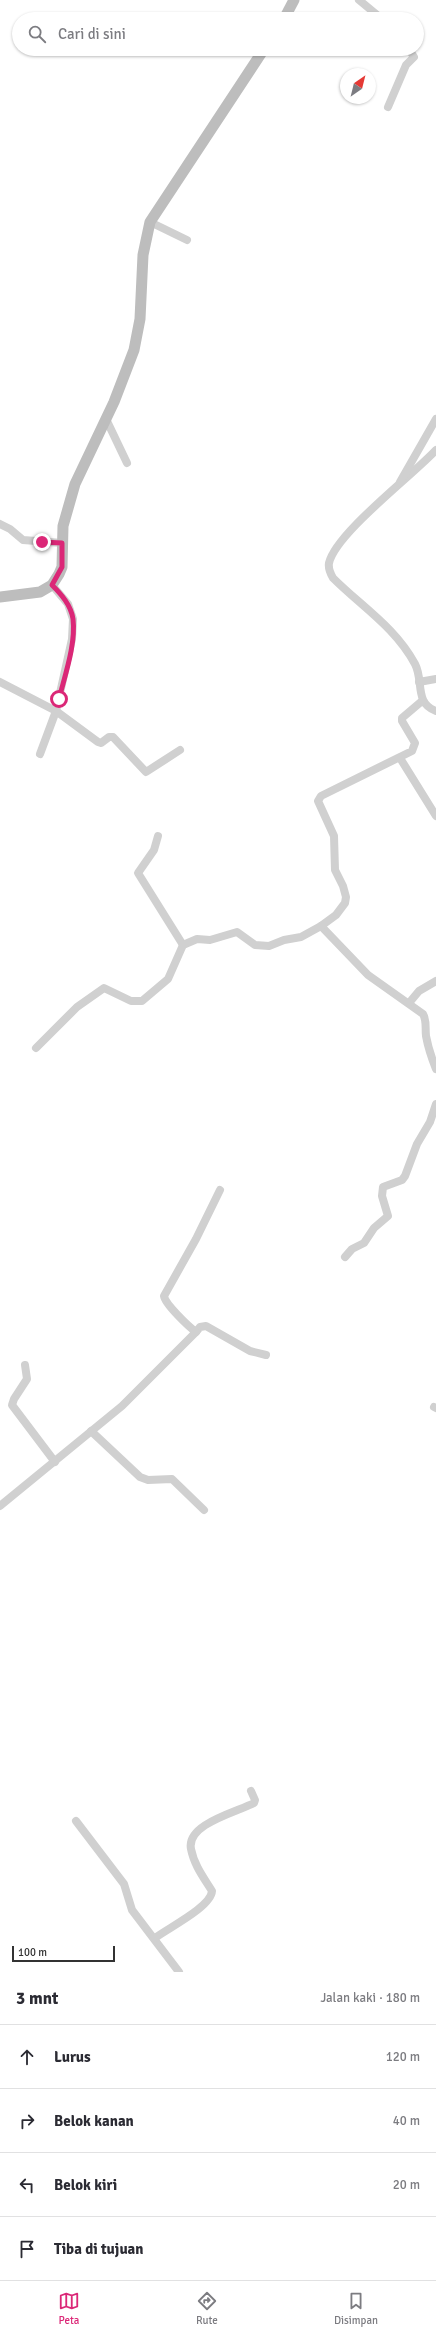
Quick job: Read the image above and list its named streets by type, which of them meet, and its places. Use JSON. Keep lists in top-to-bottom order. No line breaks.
{"scale_bar":"100 m","north":"top right","page":{"search":"Cari di sini","scale":"100 m","heading":["3 mnt","Jalan kaki · 180 m"],"list":[["Lurus","120 m"],["Belok kanan","40 m"],["Belok kiri","20 m"],"Tiba di tujuan"],"nav":["Peta","Rute","Disimpan"]}}
